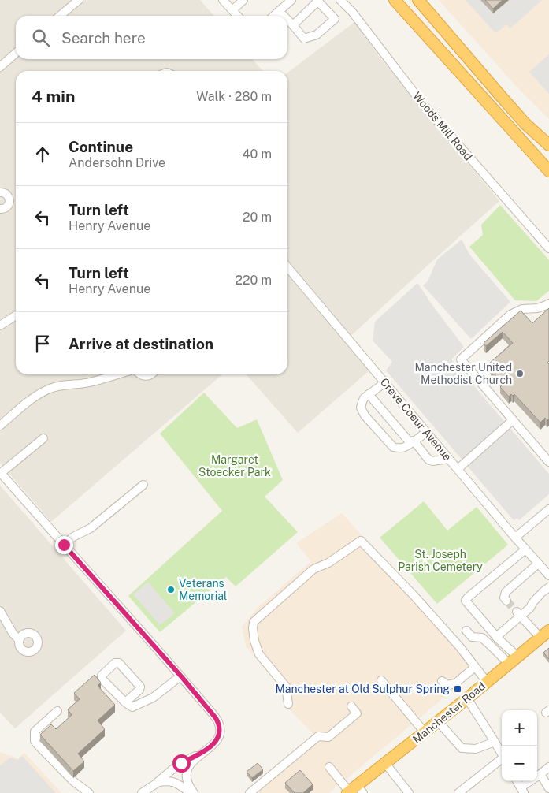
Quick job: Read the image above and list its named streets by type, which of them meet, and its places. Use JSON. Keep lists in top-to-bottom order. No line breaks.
{"streets":{"highway":["Manchester Road"],"street":["Woods Mill Road","Creve Coeur Avenue"]},"parks":["Margaret Stoecker Park","St. Joseph Parish Cemetery"],"places":{"other":["Manchester United Methodist Church","Veterans Memorial"],"transit":["Manchester at Old Sulphur Spring"]},"page":{"search":"Search here","heading":["4 min","Walk · 280 m"],"list":[["Continue","Andersohn Drive","40 m"],["Turn left","Henry Avenue","20 m"],["Turn left","Henry Avenue","220 m"],"Arrive at destination"],"map_buttons":["+","−"]}}
